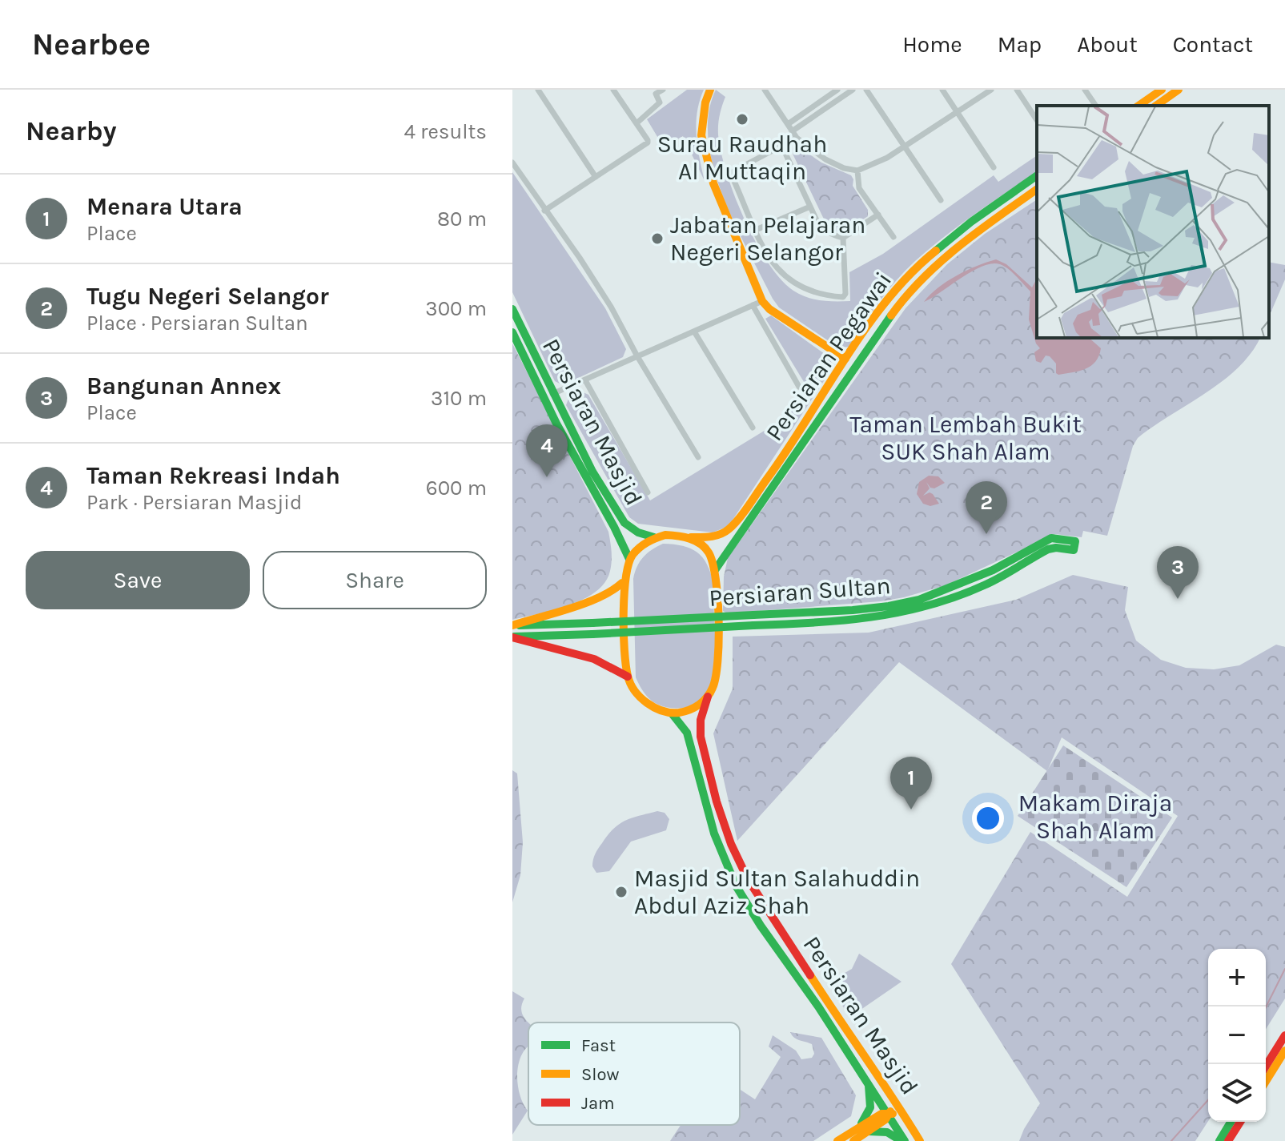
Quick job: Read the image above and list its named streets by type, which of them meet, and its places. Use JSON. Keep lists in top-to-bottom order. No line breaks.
{"streets":{"main road":["Persiaran Pegawai","Persiaran Masjid","Persiaran Sultan"]},"crossings":[["Persiaran Pegawai","Persiaran Masjid"]],"parks":["Taman Lembah Bukit SUK Shah Alam","Makam Diraja Shah Alam"],"places":["Surau Raudhah Al Muttaqin","Jabatan Pelajaran Negeri Selangor","Masjid Sultan Salahuddin Abdul Aziz Shah"],"legend":["Fast","Slow","Jam"],"page":{"header":"Nearbee","nav":["Home","Map","About","Contact"],"heading":["Nearby","4 results"],"list":[{"mark":"1","name":"Menara Utara","note":"Place","value":"80 m"},{"mark":"2","name":"Tugu Negeri Selangor","note":"Place · Persiaran Sultan","value":"300 m"},{"mark":"3","name":"Bangunan Annex","note":"Place","value":"310 m"},{"mark":"4","name":"Taman Rekreasi Indah","note":"Park · Persiaran Masjid","value":"600 m"}],"pins":["4","2","3","1"],"buttons":["Save","Share"],"map_buttons":["+","−"]}}
